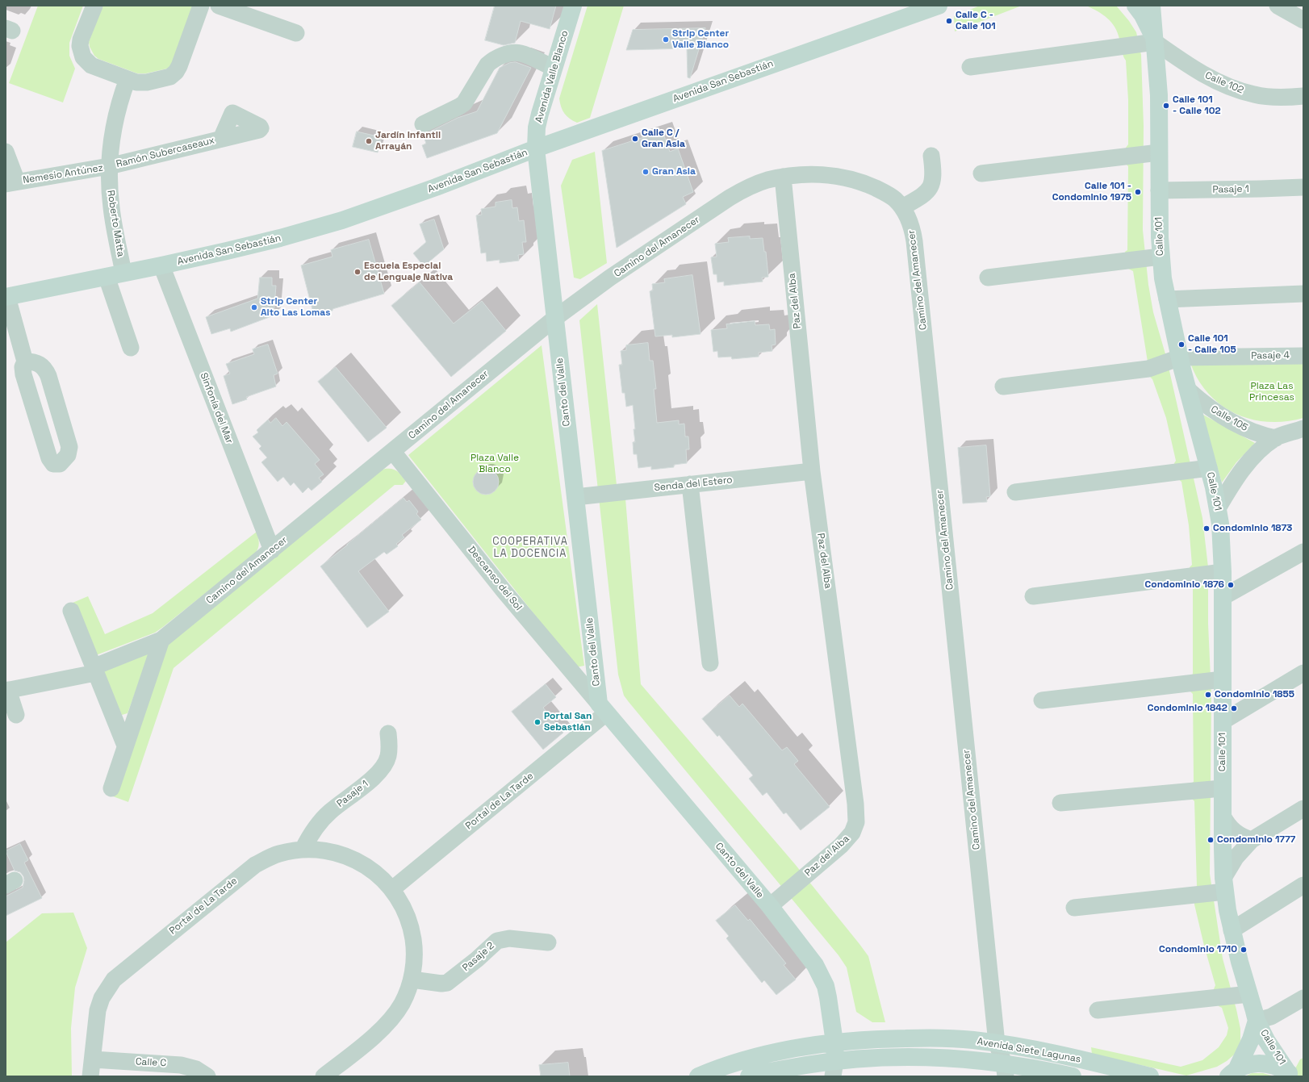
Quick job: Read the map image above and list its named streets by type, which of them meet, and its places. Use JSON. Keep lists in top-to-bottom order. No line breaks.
{"streets":{"main road":["Avenida Valle Blanco","Avenida San Sebastián","Calle 101","Canto del Valle","Avenida Siete Lagunas"],"street":["Calle 102","Ramón Subercaseaux","Nemesio Antúnez","Pasaje 1","Roberto Matta","Camino del Amanecer","Paz del Alba","Pasaje 4","Sinfonía del Mar","Calle 105","Senda del Estero","Descanso del Sol","Portal de La Tarde","Pasaje 2","Calle C"]},"crossings":[["Avenida Valle Blanco","Avenida San Sebastián"],["Avenida Valle Blanco","Canto del Valle"],["Avenida San Sebastián","Roberto Matta"],["Avenida San Sebastián","Canto del Valle"],["Avenida San Sebastián","Sinfonía del Mar"],["Calle 102","Calle 101"],["Ramón Subercaseaux","Nemesio Antúnez"],["Ramón Subercaseaux","Roberto Matta"],["Nemesio Antúnez","Roberto Matta"],["Pasaje 1","Calle 101"],["Pasaje 1","Portal de La Tarde"],["Calle 101","Pasaje 4"],["Calle 101","Calle 105"],["Camino del Amanecer","Paz del Alba"],["Camino del Amanecer","Canto del Valle"],["Camino del Amanecer","Sinfonía del Mar"],["Camino del Amanecer","Descanso del Sol"],["Camino del Amanecer","Avenida Siete Lagunas"],["Paz del Alba","Canto del Valle"],["Paz del Alba","Senda del Estero"],["Canto del Valle","Senda del Estero"],["Canto del Valle","Descanso del Sol"],["Canto del Valle","Portal de La Tarde"],["Canto del Valle","Avenida Siete Lagunas"],["Descanso del Sol","Portal de La Tarde"],["Portal de La Tarde","Pasaje 2"],["Portal de La Tarde","Calle C"]],"districts":["COOPERATIVA LA DOCENCIA"],"parks":["Plaza Las Princesas","Plaza Valle Blanco"],"places":["Calle C - Calle 101","Strip Center Valle Blanco","Calle 101 - Calle 102","Calle C / Gran Asia","Jardín Infantil Arrayán","Gran Asia","Calle 101 - Condominio 1975","Escuela Especial de Lenguaje Nativa","Strip Center Alto Las Lomas","Calle 101 - Calle 105","Condominio 1873","Condominio 1876","Condominio 1855","Condominio 1842","Portal San Sebastián","Condominio 1777","Condominio 1710"]}
